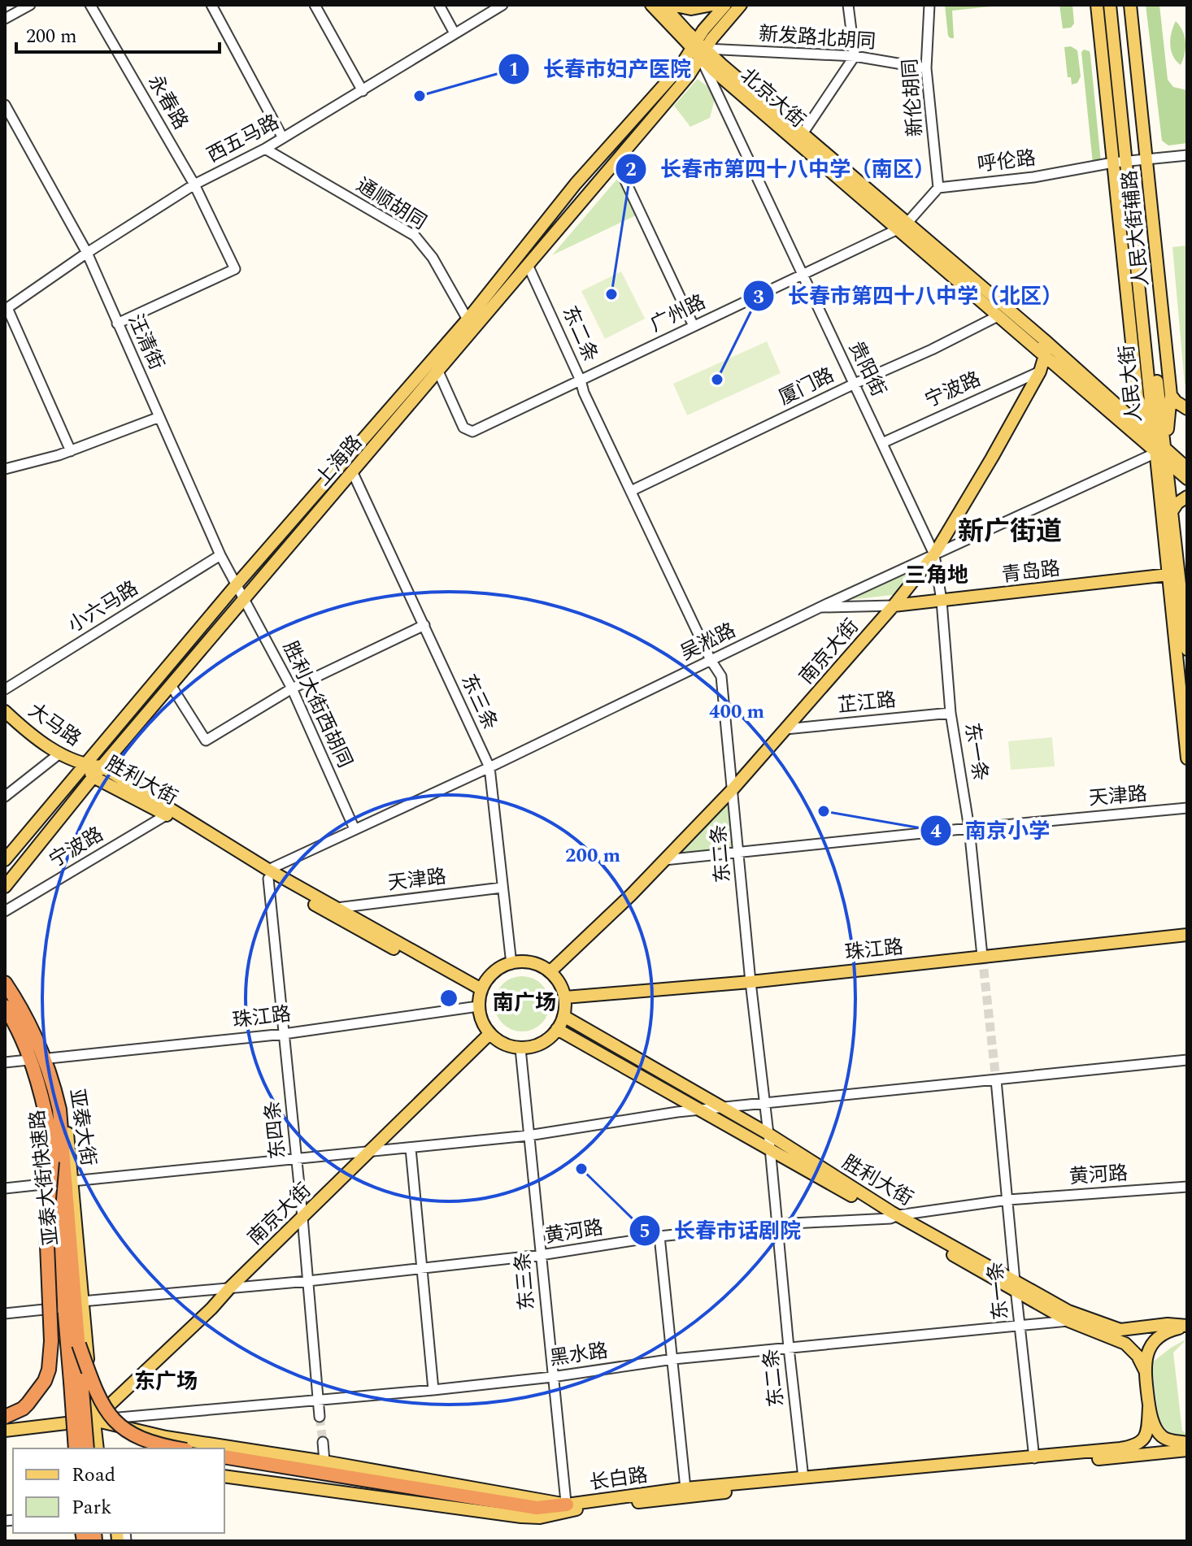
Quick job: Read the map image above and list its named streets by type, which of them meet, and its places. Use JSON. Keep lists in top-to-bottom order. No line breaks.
{"streets":{"highway":["亚泰大街快速路"],"main road":["北京大街","人民大街辅路","人民大街","上海路","青岛路","南京大街","大马路","胜利大街","珠江路","亚泰大街","长白路"],"street":["新发路北胡同","新伦胡同","永春路","西五马路","呼伦路","通顺胡同","广州路","东二条","汪清街","贵阳街","厦门路","宁波路","小六马路","吴淞路","东三条","芷江路","胜利大街西胡同","东一条","天津路","东四条","黄河路","黑水路"]},"crossings":[["新发路北胡同","新伦胡同"],["新发路北胡同","北京大街"],["新发路北胡同","贵阳街"],["新发路北胡同","上海路"],["新伦胡同","呼伦路"],["北京大街","人民大街辅路"],["北京大街","广州路"],["北京大街","贵阳街"],["北京大街","人民大街"],["北京大街","厦门路"],["北京大街","上海路"],["北京大街","吴淞路"],["北京大街","南京大街"],["永春路","西五马路"],["永春路","汪清街"],["西五马路","通顺胡同"],["西五马路","汪清街"],["呼伦路","人民大街辅路"],["呼伦路","人民大街"],["通顺胡同","上海路"],["人民大街辅路","人民大街"],["人民大街辅路","吴淞路"],["广州路","东二条"],["广州路","贵阳街"],["广州路","上海路"],["东二条","厦门路"],["东二条","上海路"],["东二条","吴淞路"],["东二条","南京大街"],["东二条","胜利大街"],["东二条","天津路"],["东二条","珠江路"],["东二条","黄河路"],["东二条","黑水路"],["东二条","长白路"],["汪清街","上海路"],["汪清街","小六马路"],["汪清街","胜利大街西胡同"],["贵阳街","厦门路"],["贵阳街","宁波路"],["贵阳街","上海路"],["贵阳街","吴淞路"],["贵阳街","南京大街"],["贵阳街","东一条"],["人民大街","青岛路"],["人民大街","吴淞路"],["宁波路","南京大街"],["宁波路","胜利大街"],["上海路","东三条"],["上海路","胜利大街西胡同"],["上海路","大马路"],["上海路","胜利大街"],["青岛路","吴淞路"],["青岛路","南京大街"],["青岛路","东一条"],["吴淞路","南京大街"],["吴淞路","东三条"],["吴淞路","胜利大街西胡同"],["吴淞路","东一条"],["吴淞路","胜利大街"],["吴淞路","东四条"],["南京大街","东三条"],["南京大街","芷江路"],["南京大街","东一条"],["南京大街","胜利大街"],["南京大街","天津路"],["南京大街","珠江路"],["南京大街","亚泰大街"],["南京大街","东四条"],["南京大街","黄河路"],["南京大街","黑水路"],["南京大街","长白路"],["东三条","胜利大街"],["东三条","天津路"],["东三条","珠江路"],["东三条","黄河路"],["东三条","黑水路"],["东三条","长白路"],["芷江路","东一条"],["大马路","胜利大街"],["东一条","胜利大街"],["东一条","天津路"],["东一条","珠江路"],["东一条","黄河路"],["东一条","黑水路"],["东一条","长白路"],["胜利大街","天津路"],["胜利大街","珠江路"],["胜利大街","东四条"],["胜利大街","黄河路"],["胜利大街","黑水路"],["珠江路","亚泰大街"],["珠江路","东四条"],["亚泰大街","黄河路"],["亚泰大街","亚泰大街快速路"],["亚泰大街","黑水路"],["亚泰大街","长白路"],["东四条","黄河路"],["东四条","黑水路"],["黑水路","长白路"]],"districts":["新广街道","三角地","南广场","东广场"],"places":["长春市妇产医院","长春市第四十八中学（南区）","长春市第四十八中学（北区）","南京小学","长春市话剧院"],"legend":["Road","Park"],"scale_bar":"200 m","rings":["400 m","200 m"]}
